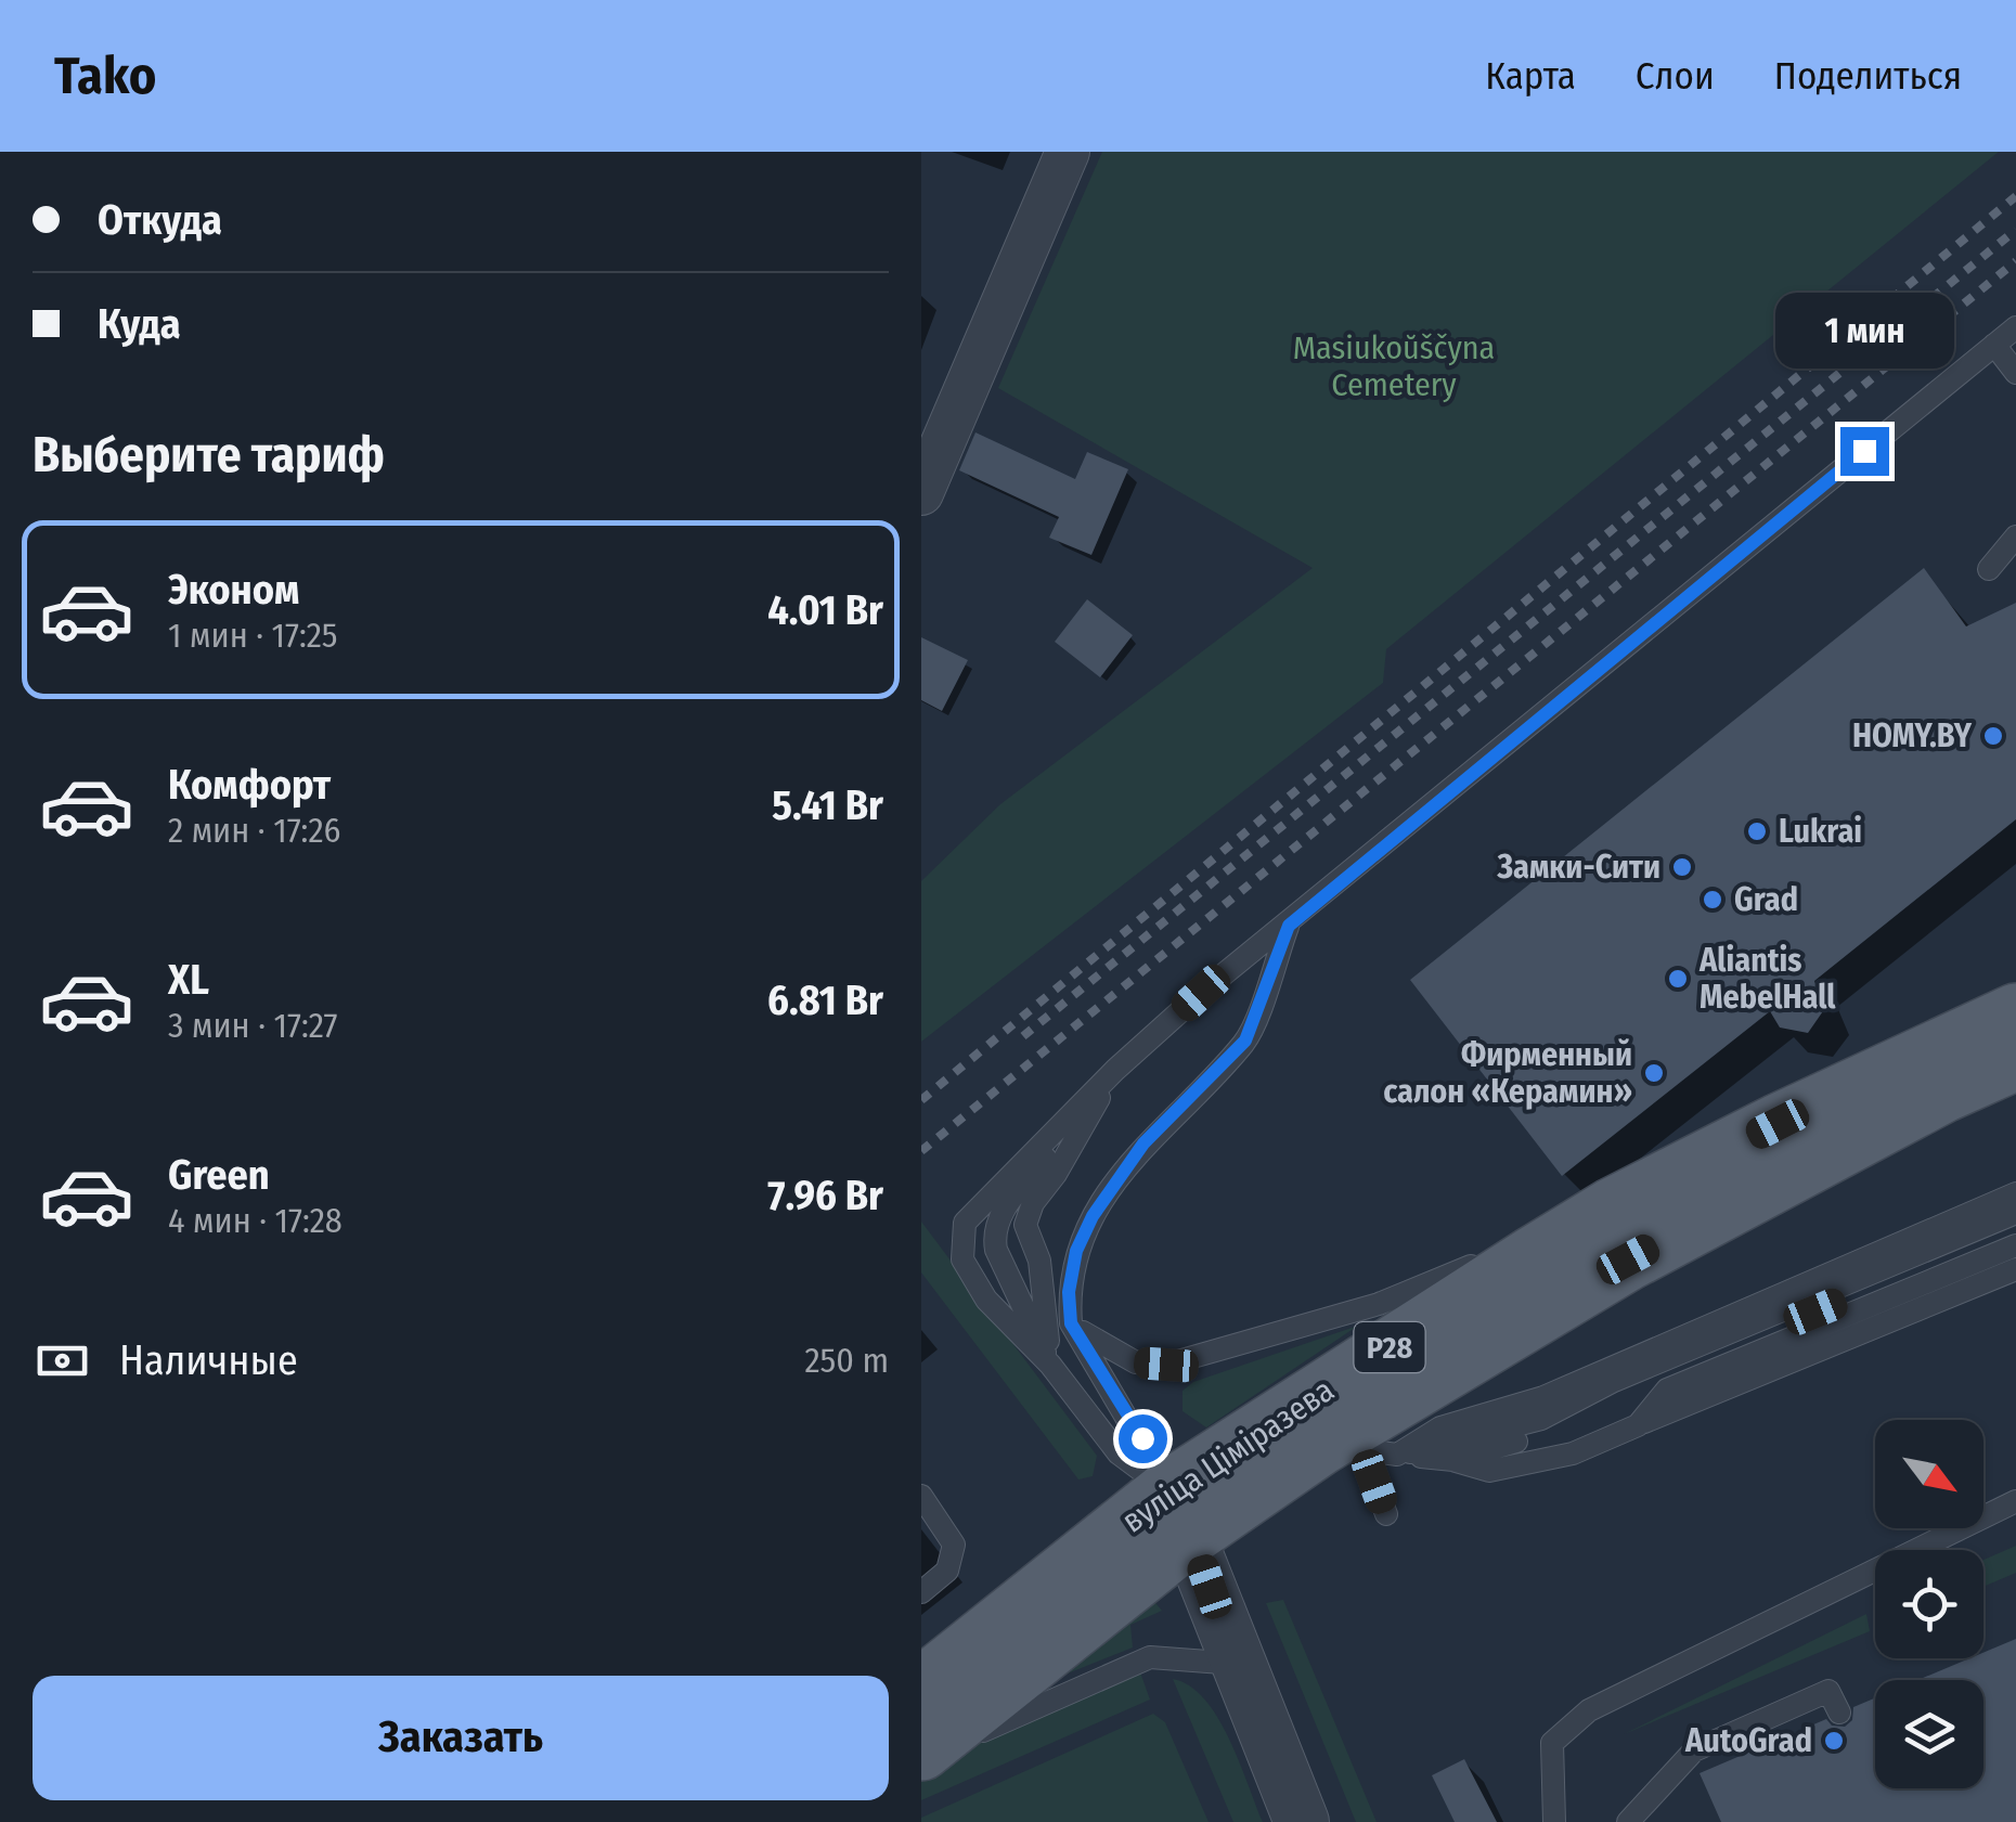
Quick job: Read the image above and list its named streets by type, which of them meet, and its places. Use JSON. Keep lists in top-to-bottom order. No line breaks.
{"streets":{"main road":["Р28","вуліца Ціміразева"]},"parks":["Masiukoŭščyna Cemetery"],"places":["HOMY.BY","Lukrai","Замки-Сити","Grad","Aliantis MebelHall","Фирменный салон «Керамин»","AutoGrad"],"north":"bottom right","page":{"header":"Tako","nav":["Карта","Слои","Поделиться"],"banner":["Откуда","Куда"],"bubble":"1 мин","heading":"Выберите тариф","list":[{"name":"Эконом","note":"1 мин · 17:25","value":"4.01 Br"},{"name":"Комфорт","note":"2 мин · 17:26","value":"5.41 Br"},{"name":"XL","note":"3 мин · 17:27","value":"6.81 Br"},{"name":"Green","note":"4 мин · 17:28","value":"7.96 Br"}],"pay":["Наличные","250 m"],"buttons":"Заказать"}}
